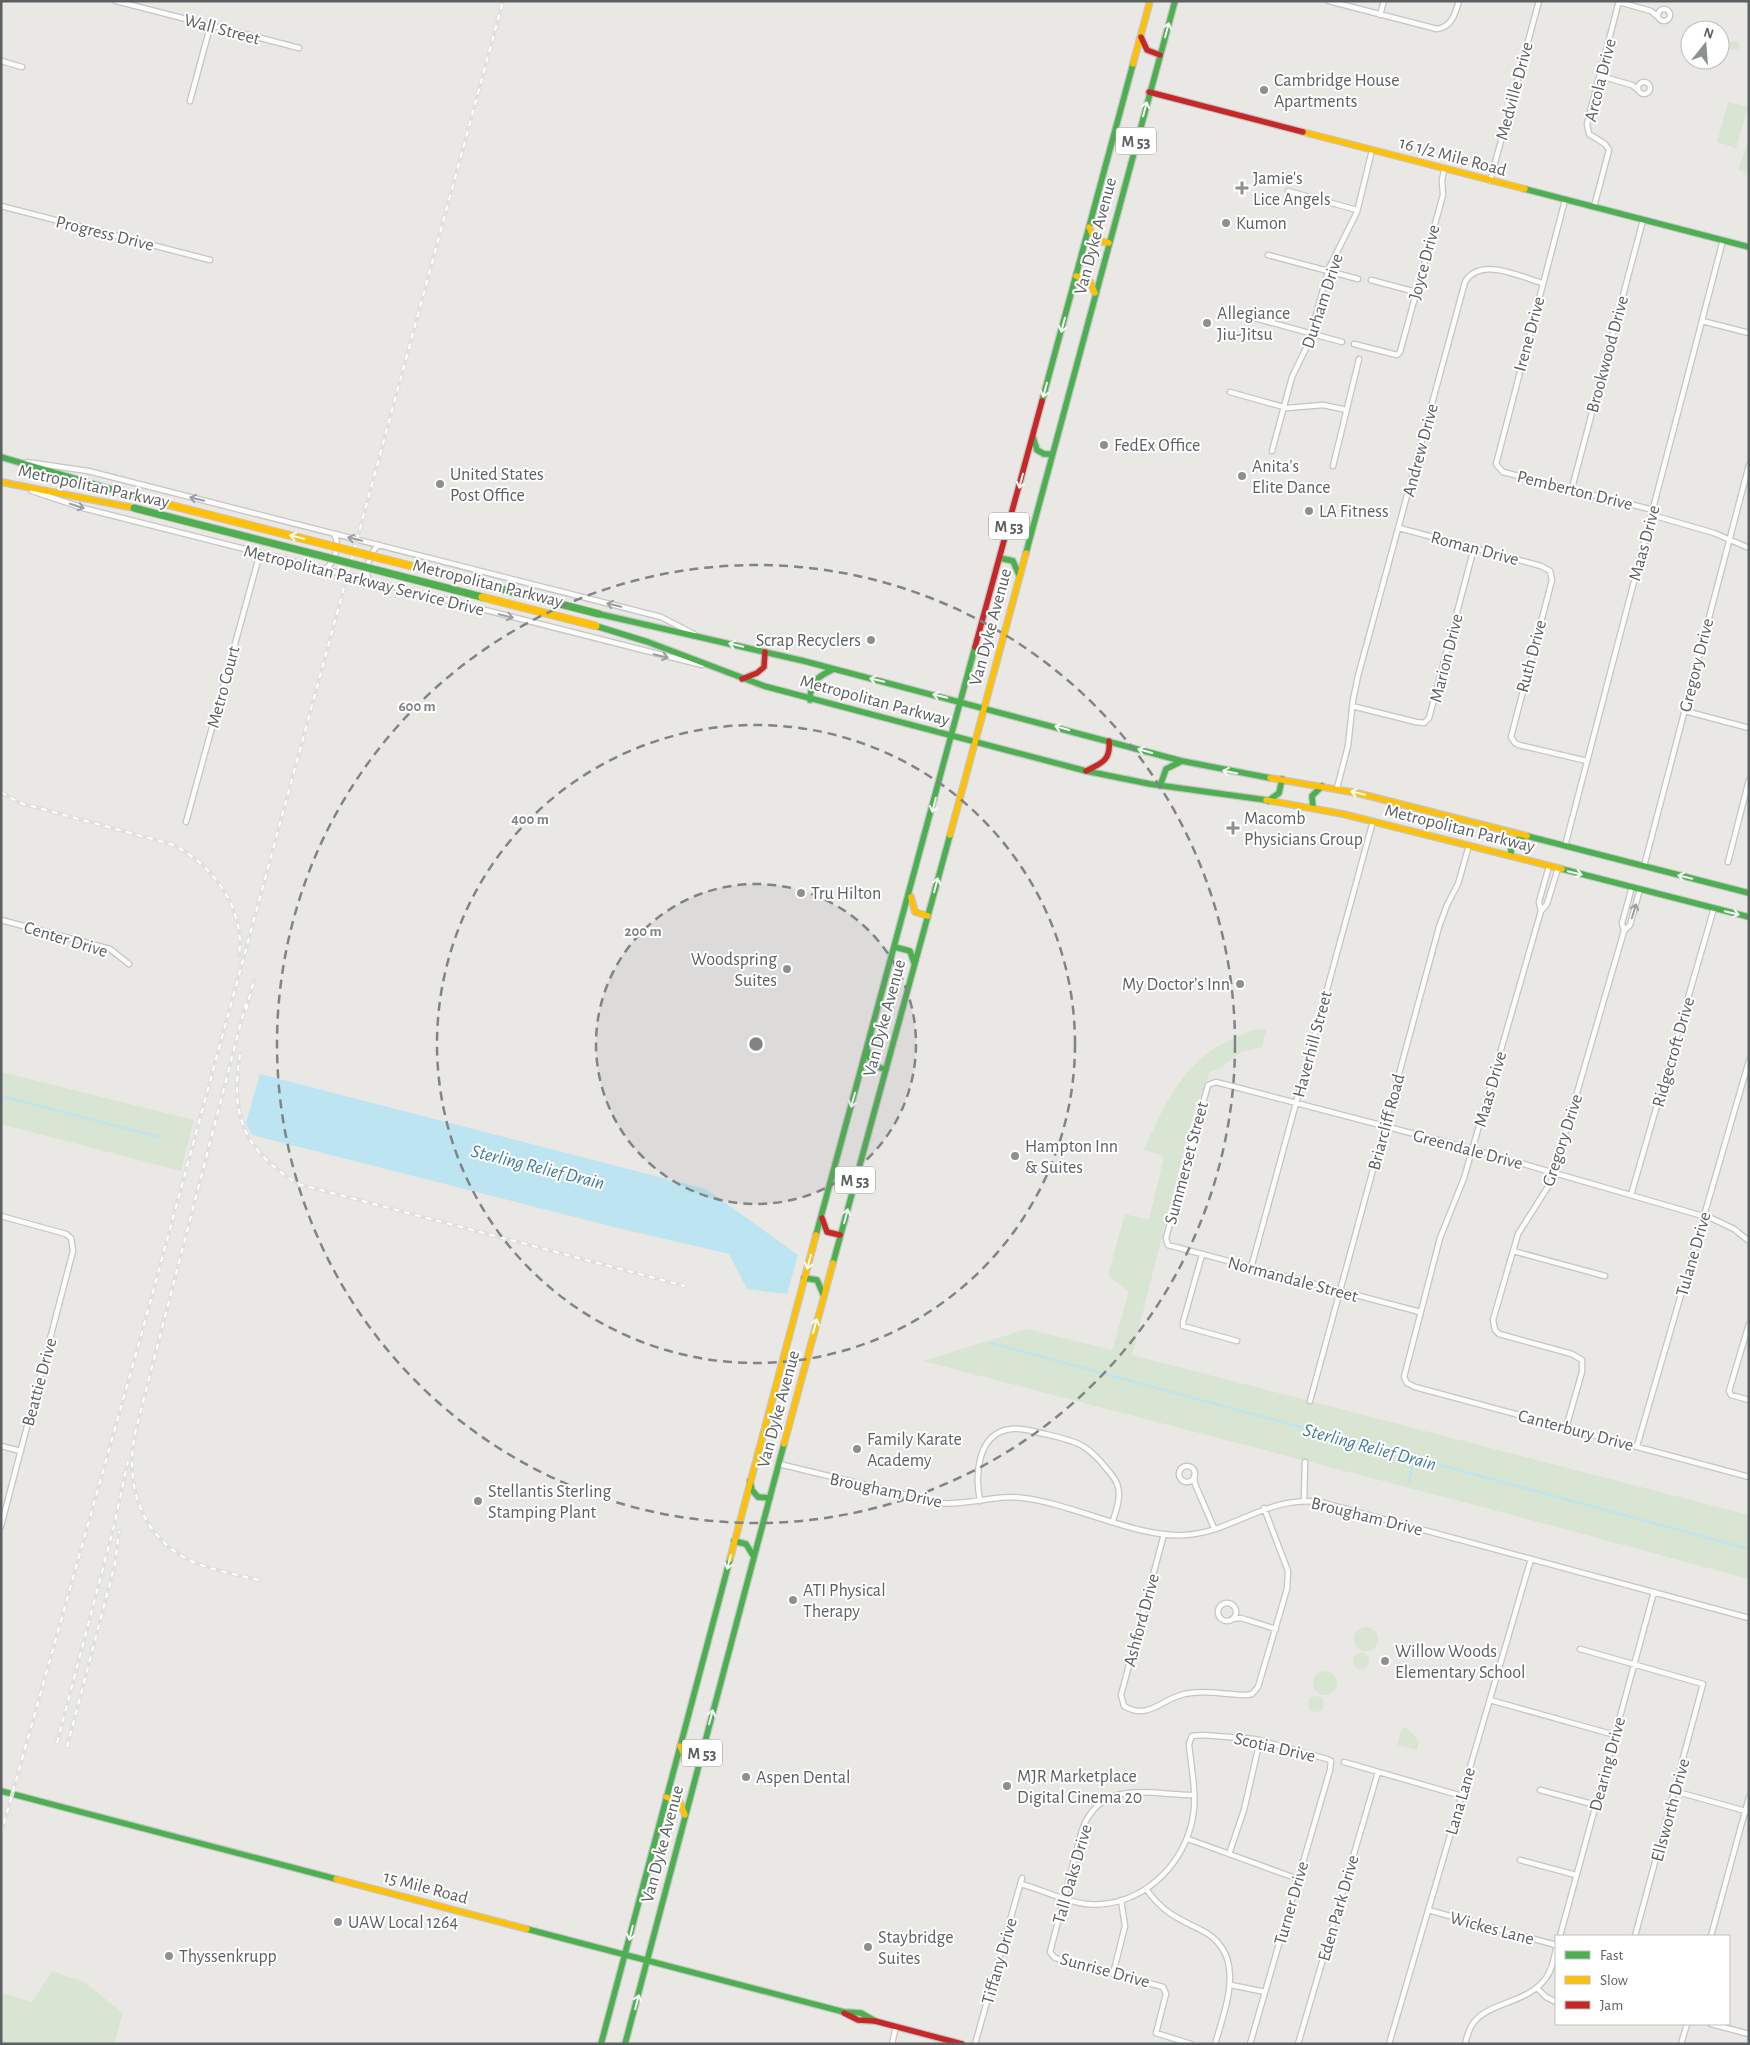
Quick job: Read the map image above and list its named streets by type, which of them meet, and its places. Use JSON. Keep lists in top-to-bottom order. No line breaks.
{"streets":{"main road":["M 53","16 1/2 Mile Road","Van Dyke Avenue","Metropolitan Parkway","15 Mile Road"],"street":["Wall Street","Arcola Drive","Medville Drive","Progress Drive","Joyce Drive","Durham Drive","Irene Drive","Brookwood Drive","Andrew Drive","Pemberton Drive","Maas Drive","Roman Drive","Metropolitan Parkway Service Drive","Ruth Drive","Marion Drive","Gregory Drive","Metro Court","Center Drive","Haverhill Street","Ridgecroft Drive","Briarcliff Road","Greendale Drive","Summerset Street","Tulane Drive","Normandale Street","Beattie Drive","Canterbury Drive","Brougham Drive","Ashford Drive","Scotia Drive","Dearing Drive","Lana Lane","Ellsworth Drive","Tall Oaks Drive","Turner Drive","Eden Park Drive","Wickes Lane","Tiffany Drive","Sunrise Drive"]},"crossings":[["Arcola Drive","16 1/2 Mile Road"],["Medville Drive","16 1/2 Mile Road"],["16 1/2 Mile Road","Van Dyke Avenue"],["16 1/2 Mile Road","Joyce Drive"],["16 1/2 Mile Road","Durham Drive"],["16 1/2 Mile Road","Irene Drive"],["16 1/2 Mile Road","Brookwood Drive"],["16 1/2 Mile Road","Maas Drive"],["Van Dyke Avenue","Metropolitan Parkway"],["Van Dyke Avenue","Brougham Drive"],["Van Dyke Avenue","15 Mile Road"],["Irene Drive","Andrew Drive"],["Irene Drive","Pemberton Drive"],["Brookwood Drive","Pemberton Drive"],["Andrew Drive","Metropolitan Parkway"],["Andrew Drive","Roman Drive"],["Andrew Drive","Marion Drive"],["Metropolitan Parkway","Maas Drive"],["Metropolitan Parkway","Metropolitan Parkway Service Drive"],["Metropolitan Parkway","Gregory Drive"],["Metropolitan Parkway","Haverhill Street"],["Metropolitan Parkway","Ridgecroft Drive"],["Metropolitan Parkway","Briarcliff Road"],["Pemberton Drive","Maas Drive"],["Pemberton Drive","Gregory Drive"],["Maas Drive","Ruth Drive"],["Maas Drive","Greendale Drive"],["Maas Drive","Normandale Street"],["Maas Drive","Canterbury Drive"],["Roman Drive","Ruth Drive"],["Roman Drive","Marion Drive"],["Metropolitan Parkway Service Drive","Metro Court"],["Gregory Drive","Greendale Drive"],["Gregory Drive","Canterbury Drive"],["Haverhill Street","Greendale Drive"],["Haverhill Street","Normandale Street"],["Ridgecroft Drive","Greendale Drive"],["Briarcliff Road","Greendale Drive"],["Briarcliff Road","Normandale Street"],["Greendale Drive","Summerset Street"],["Greendale Drive","Tulane Drive"],["Summerset Street","Normandale Street"],["Tulane Drive","Canterbury Drive"],["Brougham Drive","Ashford Drive"],["Brougham Drive","Dearing Drive"],["Brougham Drive","Lana Lane"],["Scotia Drive","Tall Oaks Drive"],["Scotia Drive","Turner Drive"],["Dearing Drive","Ellsworth Drive"],["Lana Lane","Wickes Lane"],["Tall Oaks Drive","Sunrise Drive"]],"water":["Sterling Relief Drain"],"places":{"other":["Cambridge House Apartments","Kumon","Allegiance Jiu-Jitsu","FedEx Office","Anita's Elite Dance","United States Post Office","LA Fitness","Scrap Recyclers","Tru Hilton","Woodspring Suites","My Doctor’s Inn","Hampton Inn & Suites","Family Karate Academy","Stellantis Sterling Stamping Plant","ATI Physical Therapy","Willow Woods Elementary School","Aspen Dental","MJR Marketplace Digital Cinema 20","UAW Local 1264","Staybridge Suites","Thyssenkrupp"],"health":["Jamie's Lice Angels","Macomb Physicians Group"]},"legend":["Fast","Slow","Jam"],"north":"top","rings":["600 m","400 m","200 m"]}
